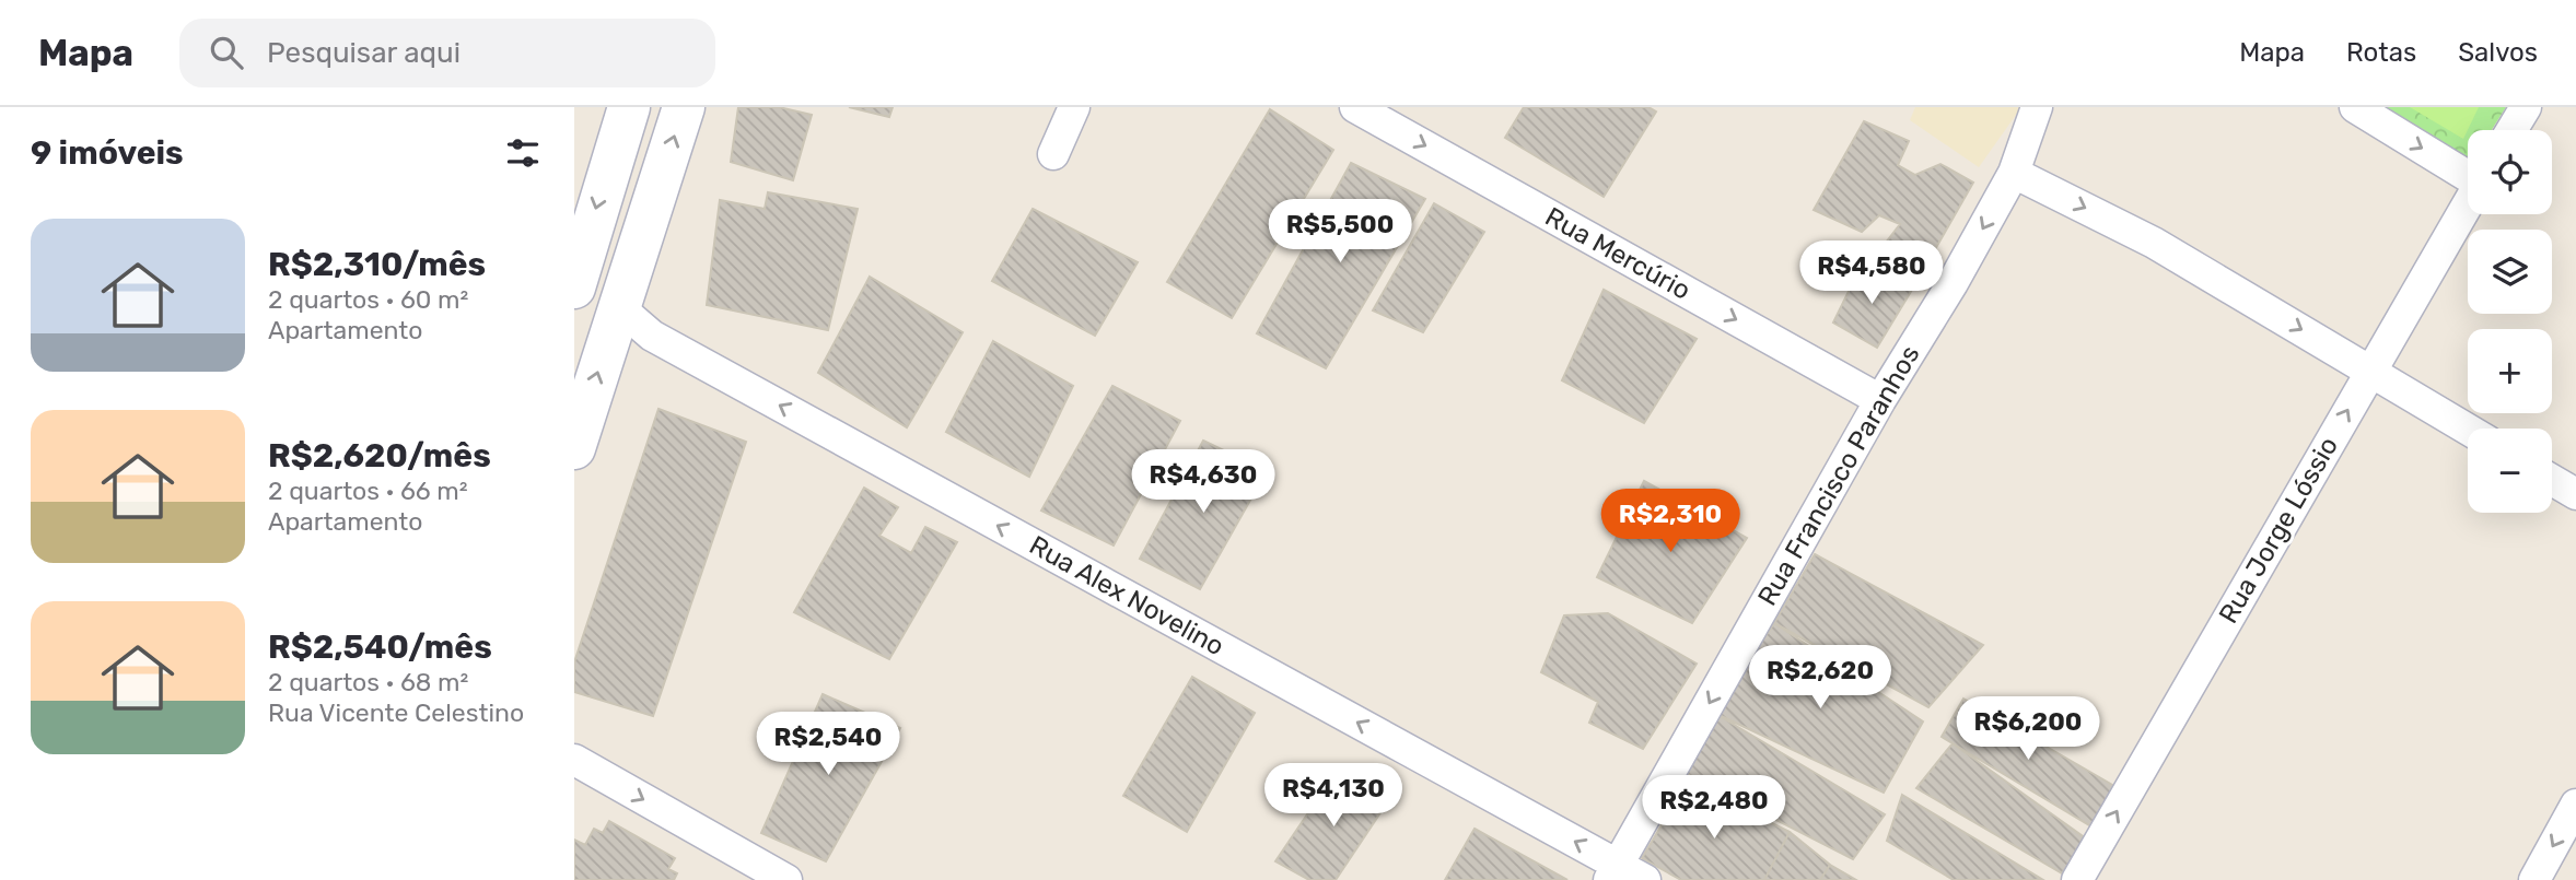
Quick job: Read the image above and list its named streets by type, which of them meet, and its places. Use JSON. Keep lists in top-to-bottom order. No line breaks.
{"streets":{"street":["Rua Mercúrio","Rua Francisco Paranhos","Rua Jorge Lóssio","Rua Alex Novelino"]},"crossings":[["Rua Mercúrio","Rua Francisco Paranhos"],["Rua Francisco Paranhos","Rua Alex Novelino"]],"one_way":["Rua Mercúrio","Rua Francisco Paranhos","Rua Jorge Lóssio","Rua Alex Novelino"],"page":{"header":"Mapa","search":"Pesquisar aqui","nav":["Mapa","Rotas","Salvos"],"heading":"9 imóveis","map_buttons":["+","−"],"list":[{"name":"R$2,310/mês","note":"2 quartos · 60 m² · Apartamento"},{"name":"R$2,620/mês","note":"2 quartos · 66 m² · Apartamento"},{"name":"R$2,540/mês","note":"2 quartos · 68 m² · Rua Vicente Celestino"}],"price":["R$5,500","R$4,580","R$4,630","R$2,310","R$2,620","R$6,200","R$2,540","R$4,130","R$2,480"]}}
